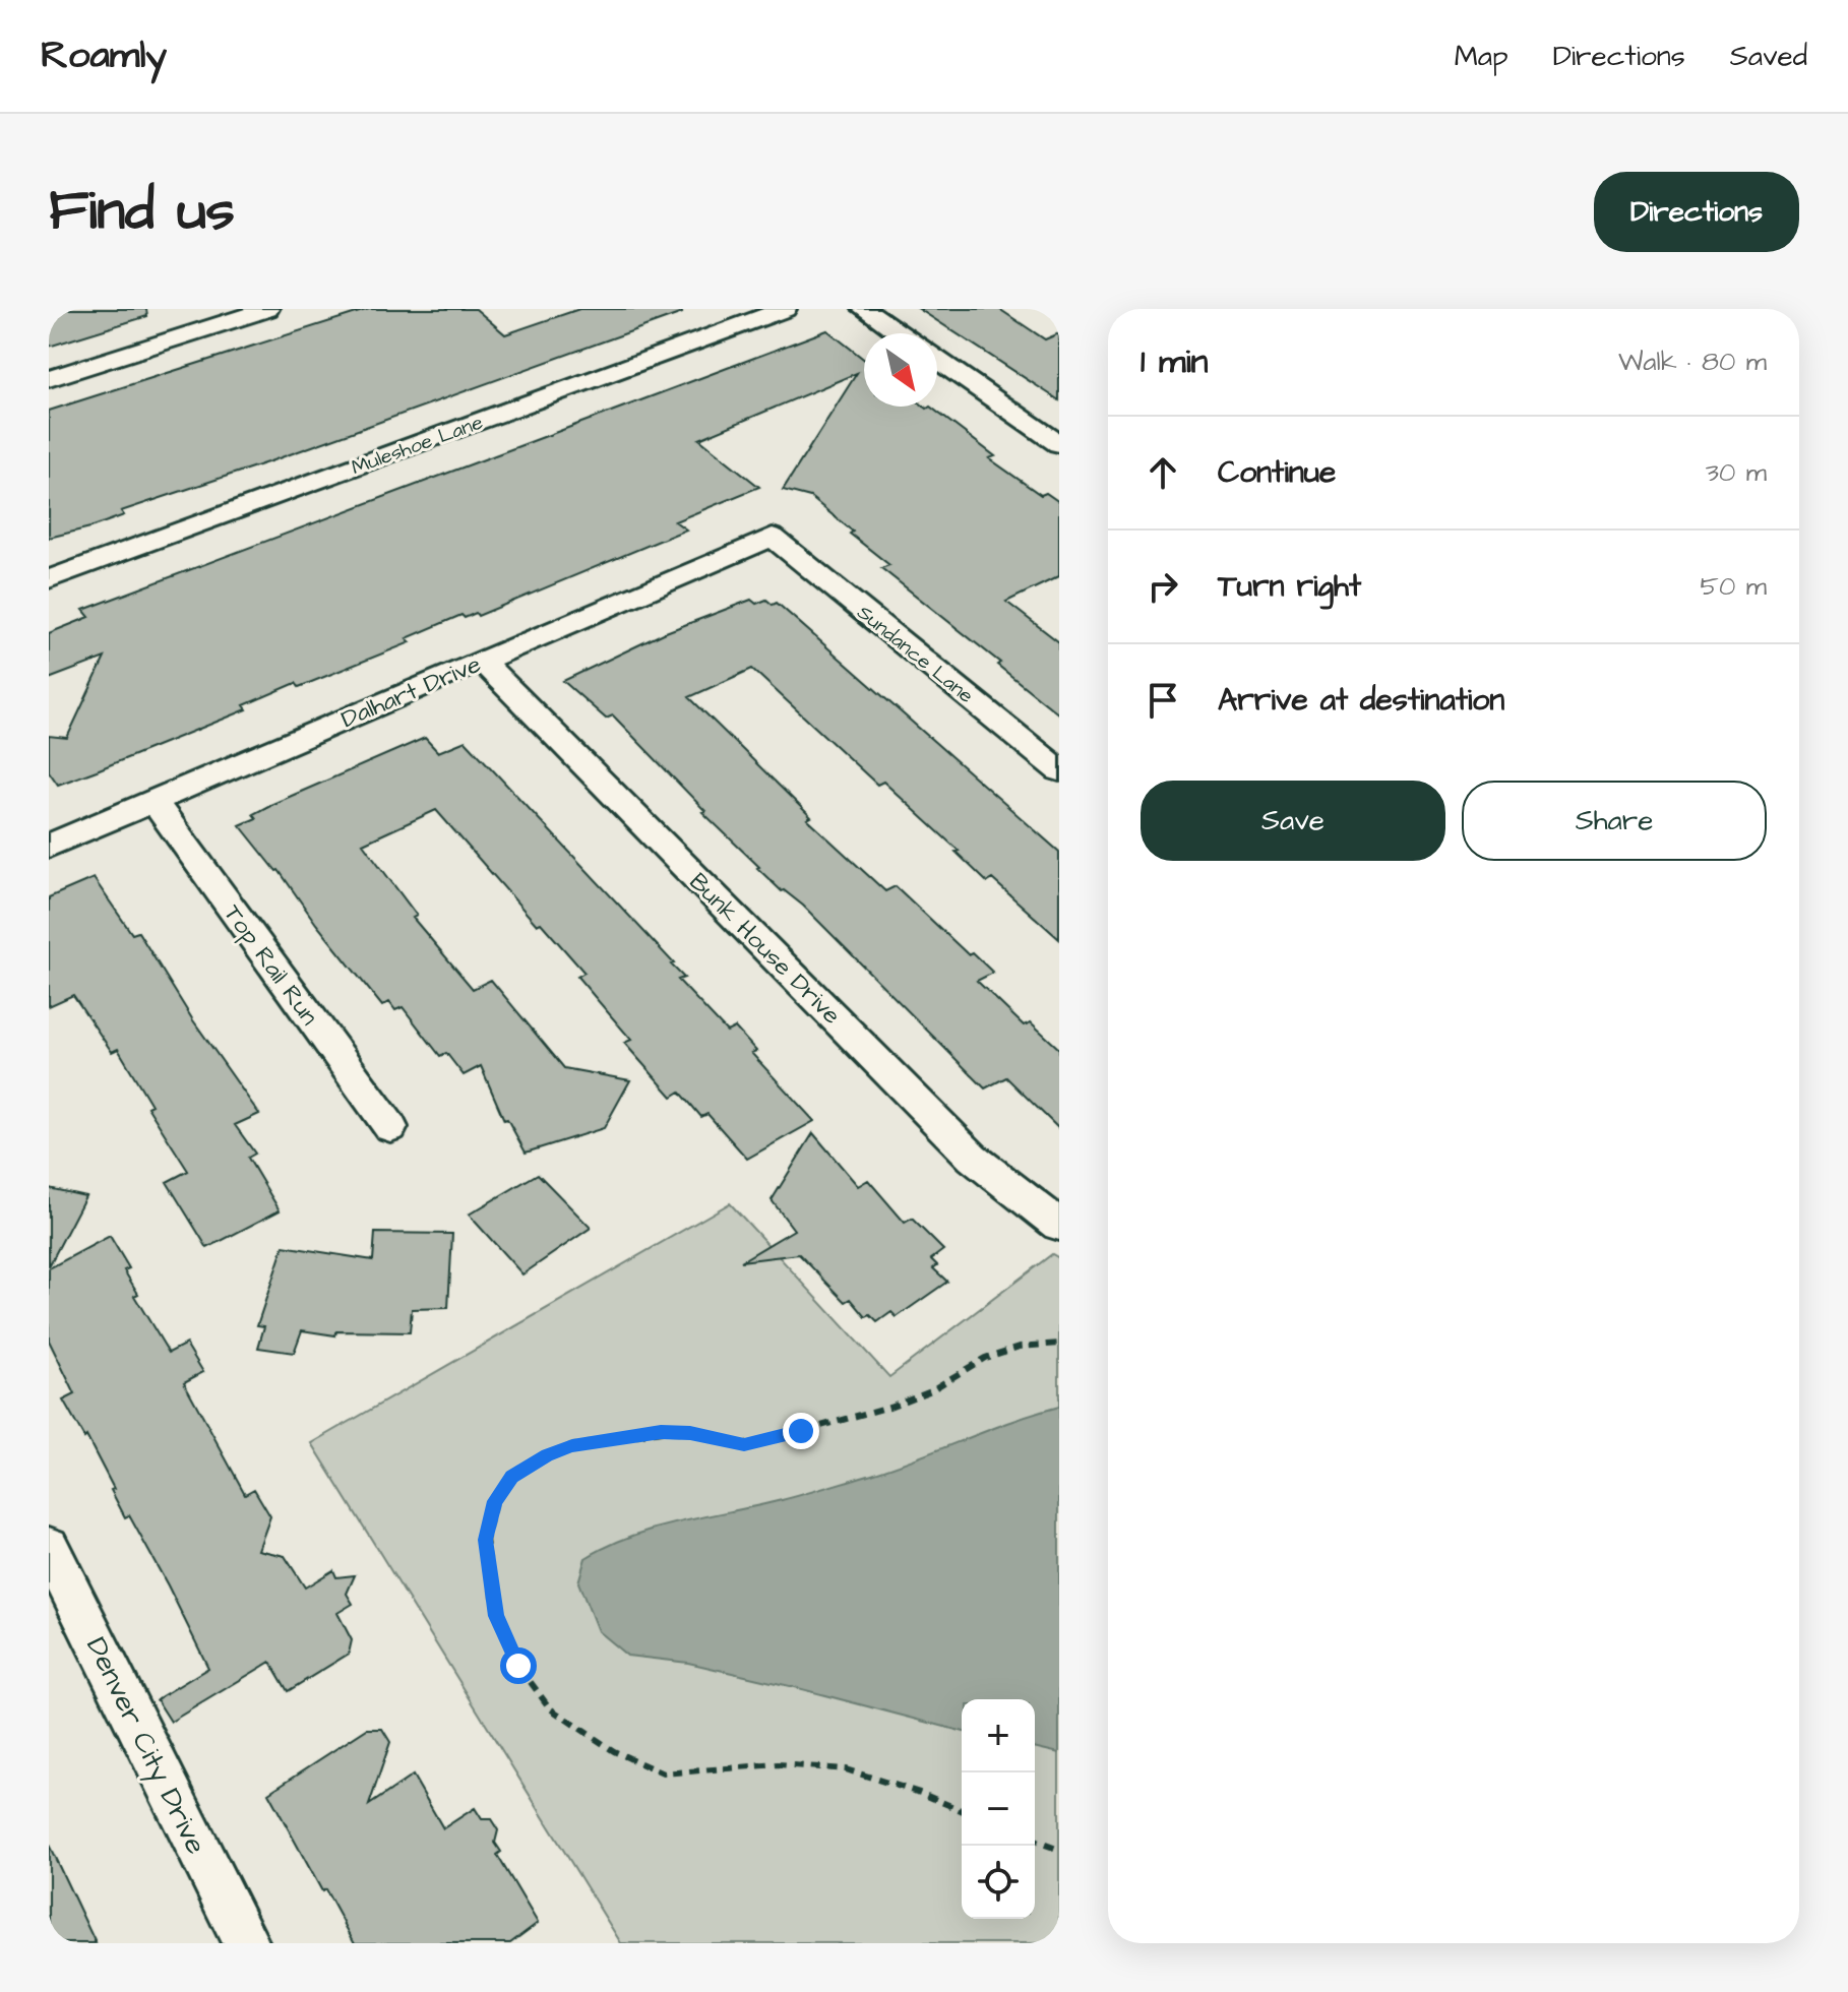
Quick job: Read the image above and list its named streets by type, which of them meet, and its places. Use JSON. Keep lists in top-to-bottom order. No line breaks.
{"streets":{"street":["Muleshoe Lane","Sundance Lane","Dalhart Drive","Bunk House Drive","Top Rail Run","Denver City Drive"]},"crossings":[["Sundance Lane","Dalhart Drive"],["Dalhart Drive","Bunk House Drive"],["Dalhart Drive","Top Rail Run"]],"north":"bottom right","page":{"header":"Roamly","nav":["Map","Directions","Saved"],"title":"Find us","buttons":["Directions",["Save","Share"]],"heading":["1 min","Walk · 80 m"],"list":[["Continue","30 m"],["Turn right","50 m"],"Arrive at destination"],"map_buttons":["+","−"]}}
